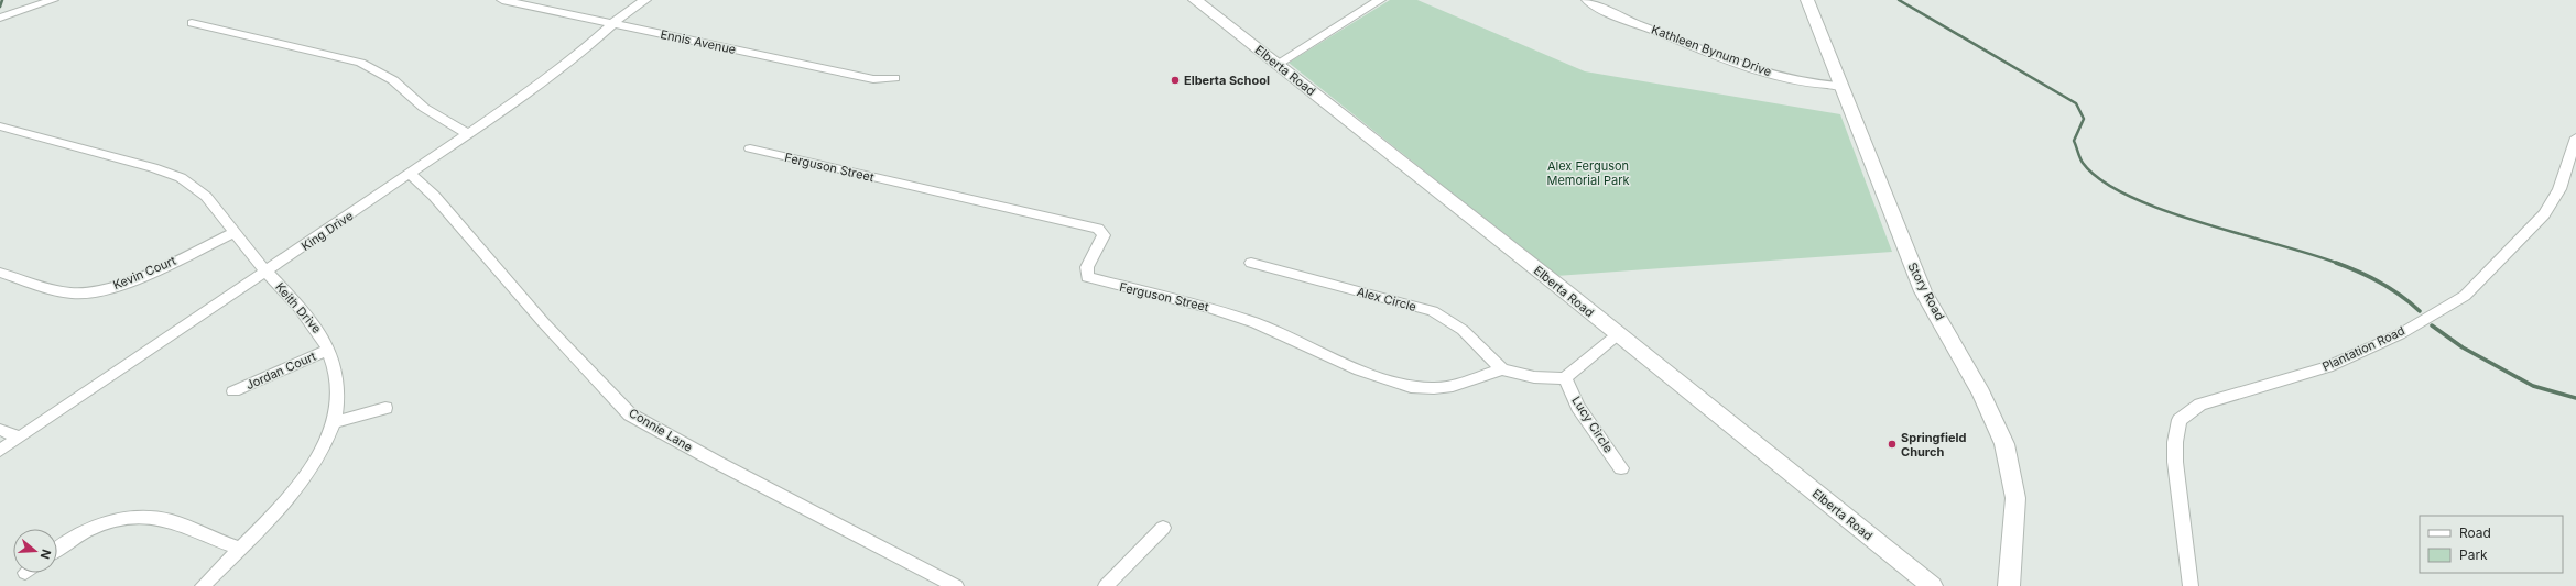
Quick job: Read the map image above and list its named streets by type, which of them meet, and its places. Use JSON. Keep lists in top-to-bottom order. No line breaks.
{"streets":{"street":["Ennis Avenue","Kathleen Bynum Drive","Elberta Road","Ferguson Street","King Drive","Kevin Court","Story Road","Alex Circle","Keith Drive","Plantation Road","Jordan Court","Lucy Circle","Connie Lane"]},"crossings":[["Ennis Avenue","King Drive"],["Kathleen Bynum Drive","Story Road"],["Ferguson Street","Alex Circle"],["King Drive","Keith Drive"],["King Drive","Connie Lane"],["Kevin Court","Keith Drive"],["Keith Drive","Jordan Court"]],"parks":["Alex Ferguson Memorial Park"],"places":["Elberta School","Springfield Church"],"legend":["Road","Park"],"north":"right"}
